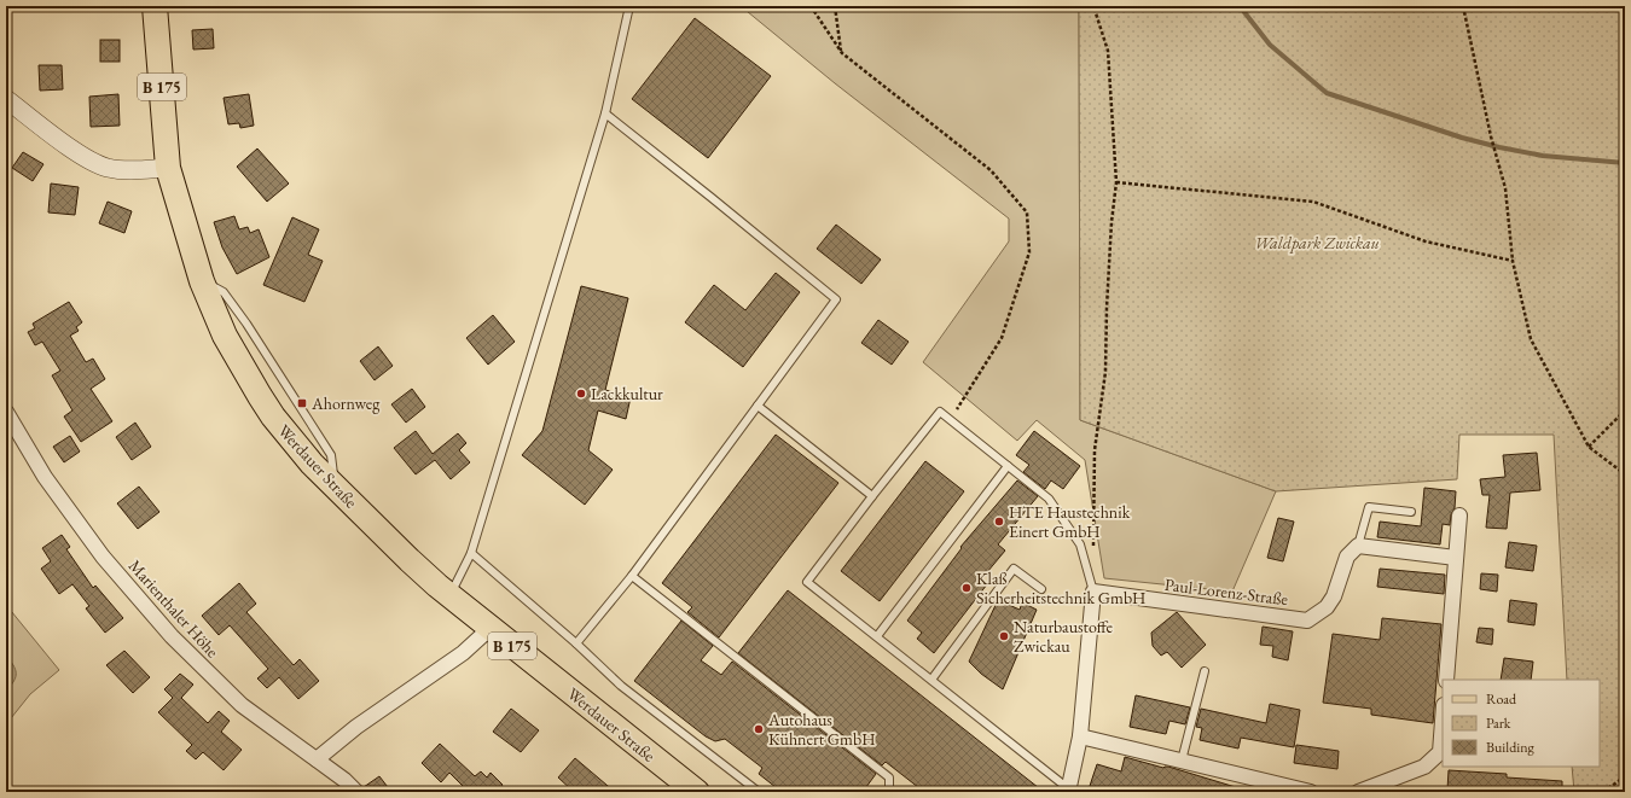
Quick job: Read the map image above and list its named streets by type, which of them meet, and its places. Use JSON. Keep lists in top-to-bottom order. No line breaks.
{"streets":{"main road":["B 175","Werdauer Straße"],"street":["Paul-Lorenz-Straße","Marienthaler Höhe"]},"parks":["Waldpark Zwickau"],"places":{"other":["Lackkultur","HTE Haustechnik Einert GmbH","Klaß Sicherheitstechnik GmbH","Naturbaustoffe Zwickau","Autohaus Kühnert GmbH"],"transit":["Ahornweg"]},"legend":["Road","Park","Building"]}
